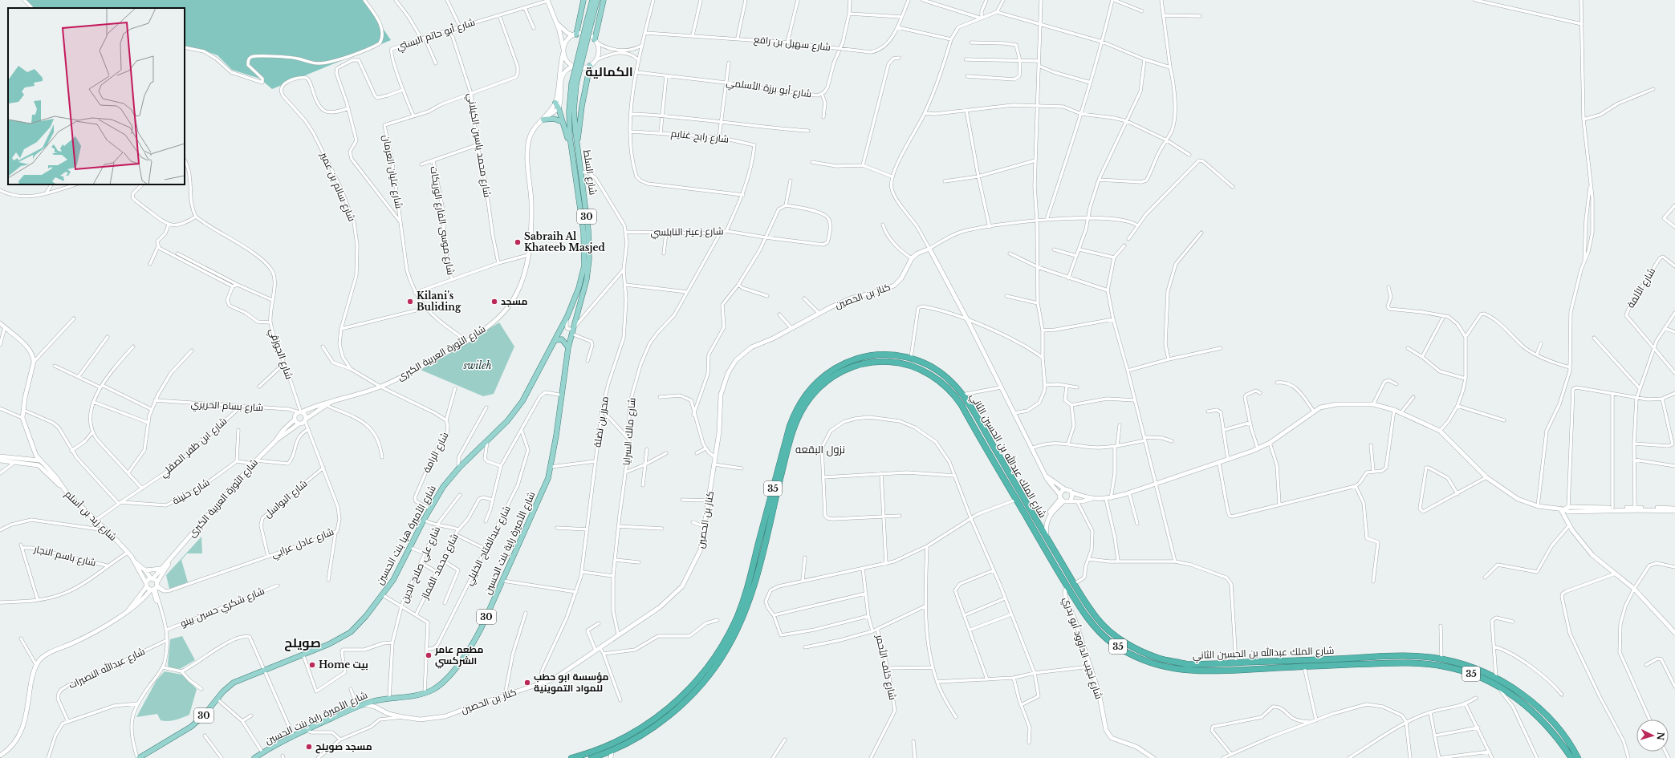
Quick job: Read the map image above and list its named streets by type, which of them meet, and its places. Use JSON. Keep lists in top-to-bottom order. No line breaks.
{"streets":{"highway":["شارع الملك عبدالله بن الحسين الثاني","35"],"main road":["شارع السلط","30","شارع الأميرة هيا بنت الحسين","شارع الأميرة راية بنت الحسين"],"street":["شارع أبو حاتم البستي","شارع سهيل بن رافع","شارع أبو برزة الأسلمي","شارع رابح غنايم","شارع محمد ياسين الكيلاني","شارع عليان العرمان","شارع سالم بن عمير","شارع موسى الفارع الوريكات","شارع زعيتر النابلسي","شارع الألفة","كناز بن الحصين","شارع الثورة العربية الكبرى","شارع الجوزقي","شارع بسام الحريري","محرز بن نضلة","شارع مالك السرايا","شارع ابن ظفر الصقلي","شارع الرامة","شارع حنينة","شارع البواسل","شارع زيد بن أسلم","شارع عادل عرابي","شارع عبدالفتاح الخليلي","شارع باسم النجار","شارع علي صلاح الدين","شارع محمد القماز","شارع شكري حسين بينو","شارع نجيب الداوود أبو بدري","شارع خلف الأحمر","شارع عبدالله النصيرات"]},"crossings":[["شارع أبو حاتم البستي","شارع محمد ياسين الكيلاني"],["شارع أبو حاتم البستي","شارع عليان العرمان"],["شارع سهيل بن رافع","شارع أبو برزة الأسلمي"],["شارع رابح غنايم","شارع زعيتر النابلسي"],["شارع محمد ياسين الكيلاني","شارع عليان العرمان"],["شارع محمد ياسين الكيلاني","شارع موسى الفارع الوريكات"],["شارع عليان العرمان","شارع الثورة العربية الكبرى"],["شارع السلط","محرز بن نضلة"],["شارع السلط","شارع الأميرة هيا بنت الحسين"],["شارع السلط","شارع الأميرة راية بنت الحسين"],["شارع زعيتر النابلسي","محرز بن نضلة"],["شارع زعيتر النابلسي","شارع مالك السرايا"],["كناز بن الحصين","محرز بن نضلة"],["كناز بن الحصين","شارع مالك السرايا"],["كناز بن الحصين","شارع الأميرة راية بنت الحسين"],["شارع الثورة العربية الكبرى","شارع الجوزقي"],["شارع الثورة العربية الكبرى","شارع بسام الحريري"],["شارع الثورة العربية الكبرى","شارع الرامة"],["شارع الثورة العربية الكبرى","شارع زيد بن أسلم"],["شارع الثورة العربية الكبرى","شارع عادل عرابي"],["شارع الجوزقي","شارع بسام الحريري"],["شارع الجوزقي","شارع عادل عرابي"],["شارع بسام الحريري","شارع ابن ظفر الصقلي"],["شارع بسام الحريري","شارع عادل عرابي"],["شارع ابن ظفر الصقلي","شارع حنينة"],["شارع ابن ظفر الصقلي","شارع زيد بن أسلم"],["شارع الرامة","شارع الأميرة هيا بنت الحسين"],["شارع الملك عبدالله بن الحسين الثاني","شارع نجيب الداوود أبو بدري"],["شارع البواسل","شارع عادل عرابي"],["شارع زيد بن أسلم","شارع عادل عرابي"],["شارع الأميرة راية بنت الحسين","شارع علي صلاح الدين"]],"districts":["الكمالية","نزول البقعه","صويلح"],"parks":["swileh"],"places":["Sabraih Al Khateeb Masjed","Kilani's Buliding","مسجد","مطعم عامر الشركسي","Home بيت","مؤسسة ابو حطب للمواد التموينية","مسجد صويلح"],"north":"right"}
